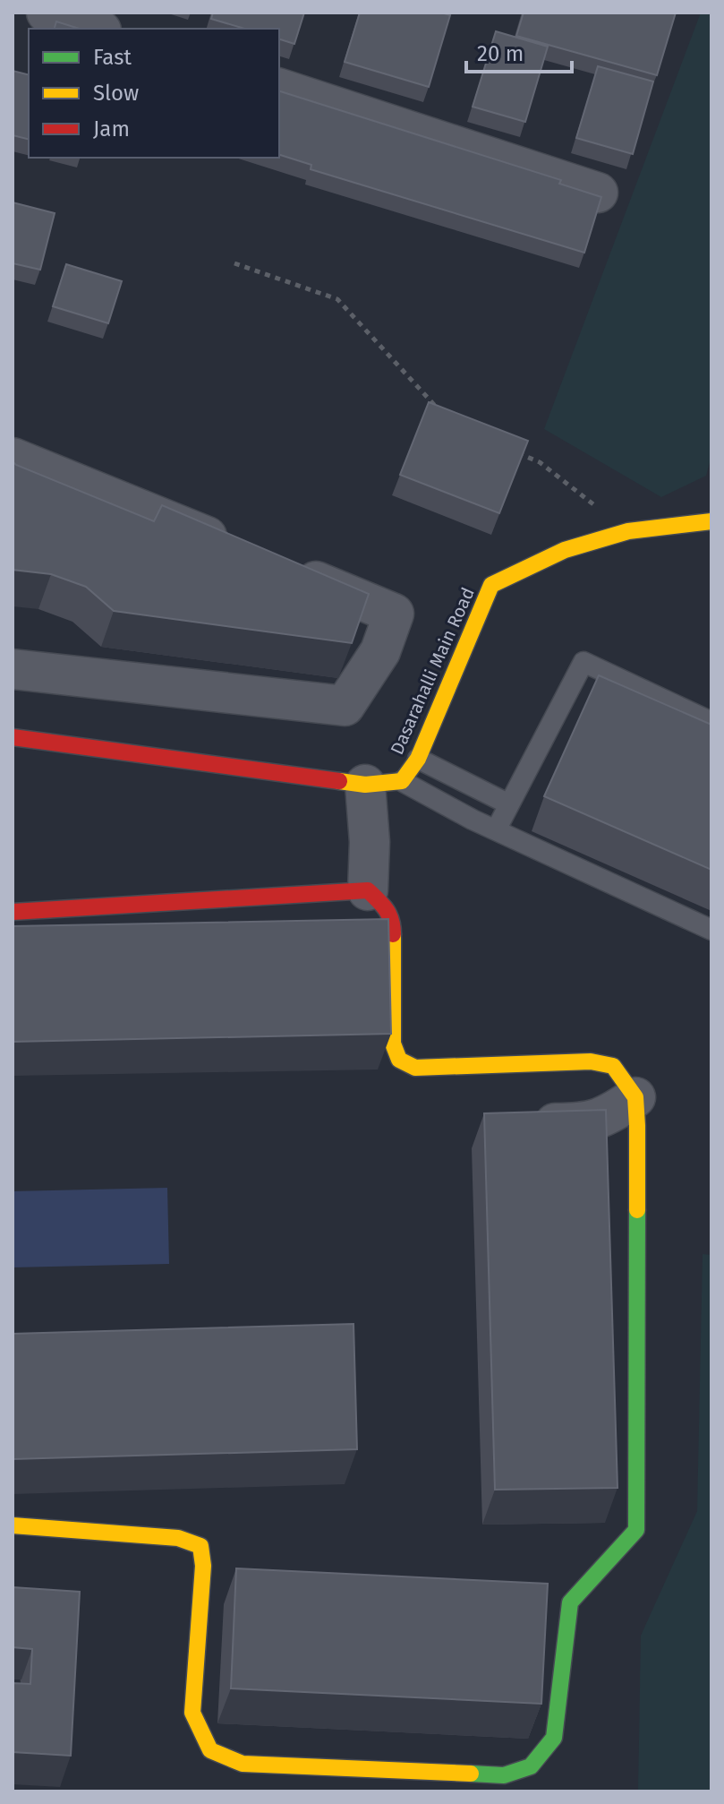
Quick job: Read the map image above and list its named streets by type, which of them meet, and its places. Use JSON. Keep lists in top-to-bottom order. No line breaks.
{"streets":{"street":["Dasarahalli Main Road"]},"legend":["Fast","Slow","Jam"],"scale_bar":"20 m"}
